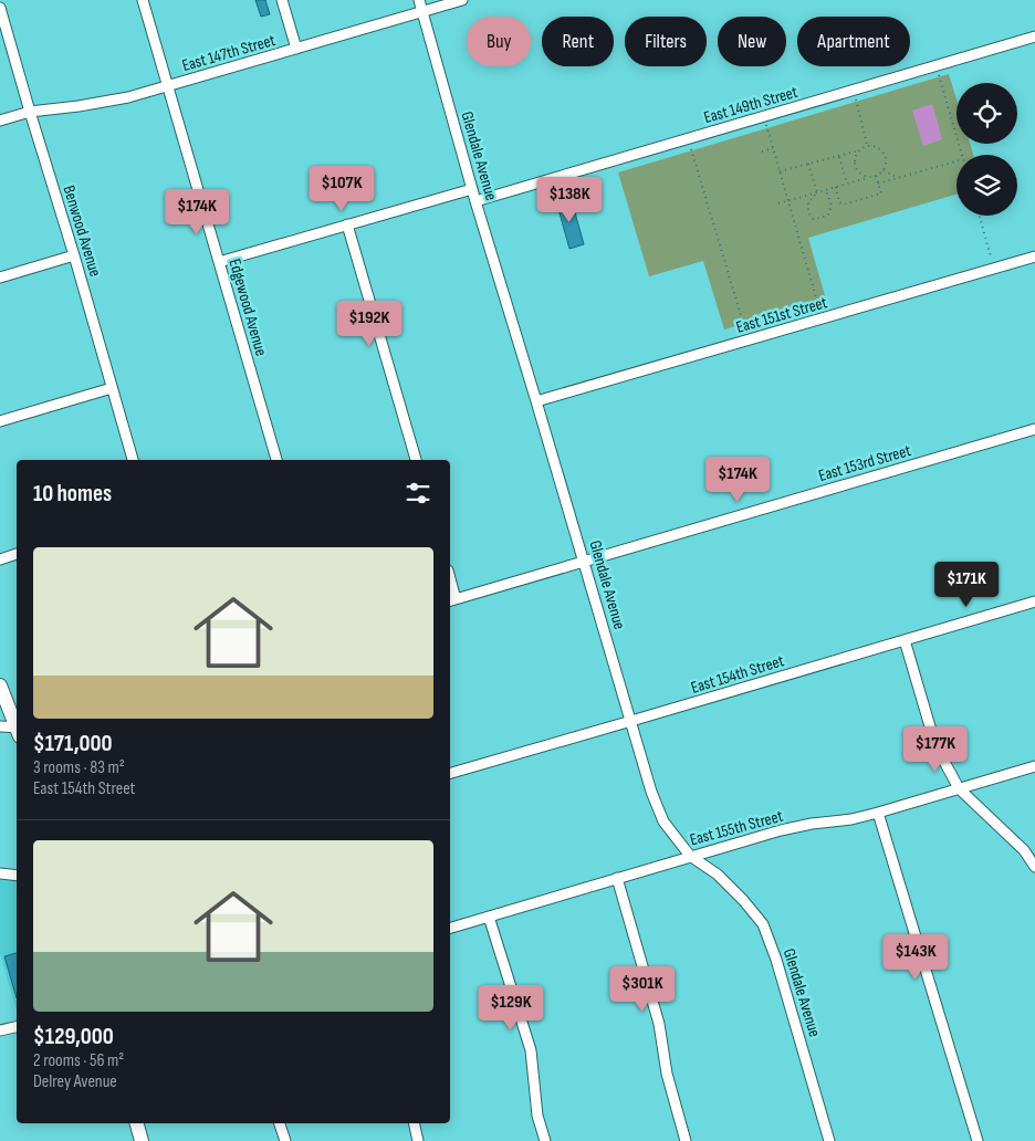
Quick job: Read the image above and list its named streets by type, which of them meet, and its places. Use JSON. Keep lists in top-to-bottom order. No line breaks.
{"streets":{"street":["East 147th Street","East 149th Street","Glendale Avenue","Benwood Avenue","Edgewood Avenue","East 151st Street","East 153rd Street","East 154th Street","East 155th Street"]},"crossings":[["East 147th Street","Glendale Avenue"],["East 147th Street","Benwood Avenue"],["East 147th Street","Edgewood Avenue"],["East 149th Street","Glendale Avenue"],["Glendale Avenue","East 151st Street"],["Glendale Avenue","East 153rd Street"],["Glendale Avenue","East 154th Street"],["Glendale Avenue","East 155th Street"]],"page":{"chip":["Buy","Rent","Filters","New","Apartment"],"price":["$107K","$138K","$174K","$192K","$174K","$171K","$177K","$143K","$301K","$129K"],"heading":"10 homes","list":[{"name":"$171,000","note":"3 rooms · 83 m² · East 154th Street"},{"name":"$129,000","note":"2 rooms · 56 m² · Delrey Avenue"}]}}
